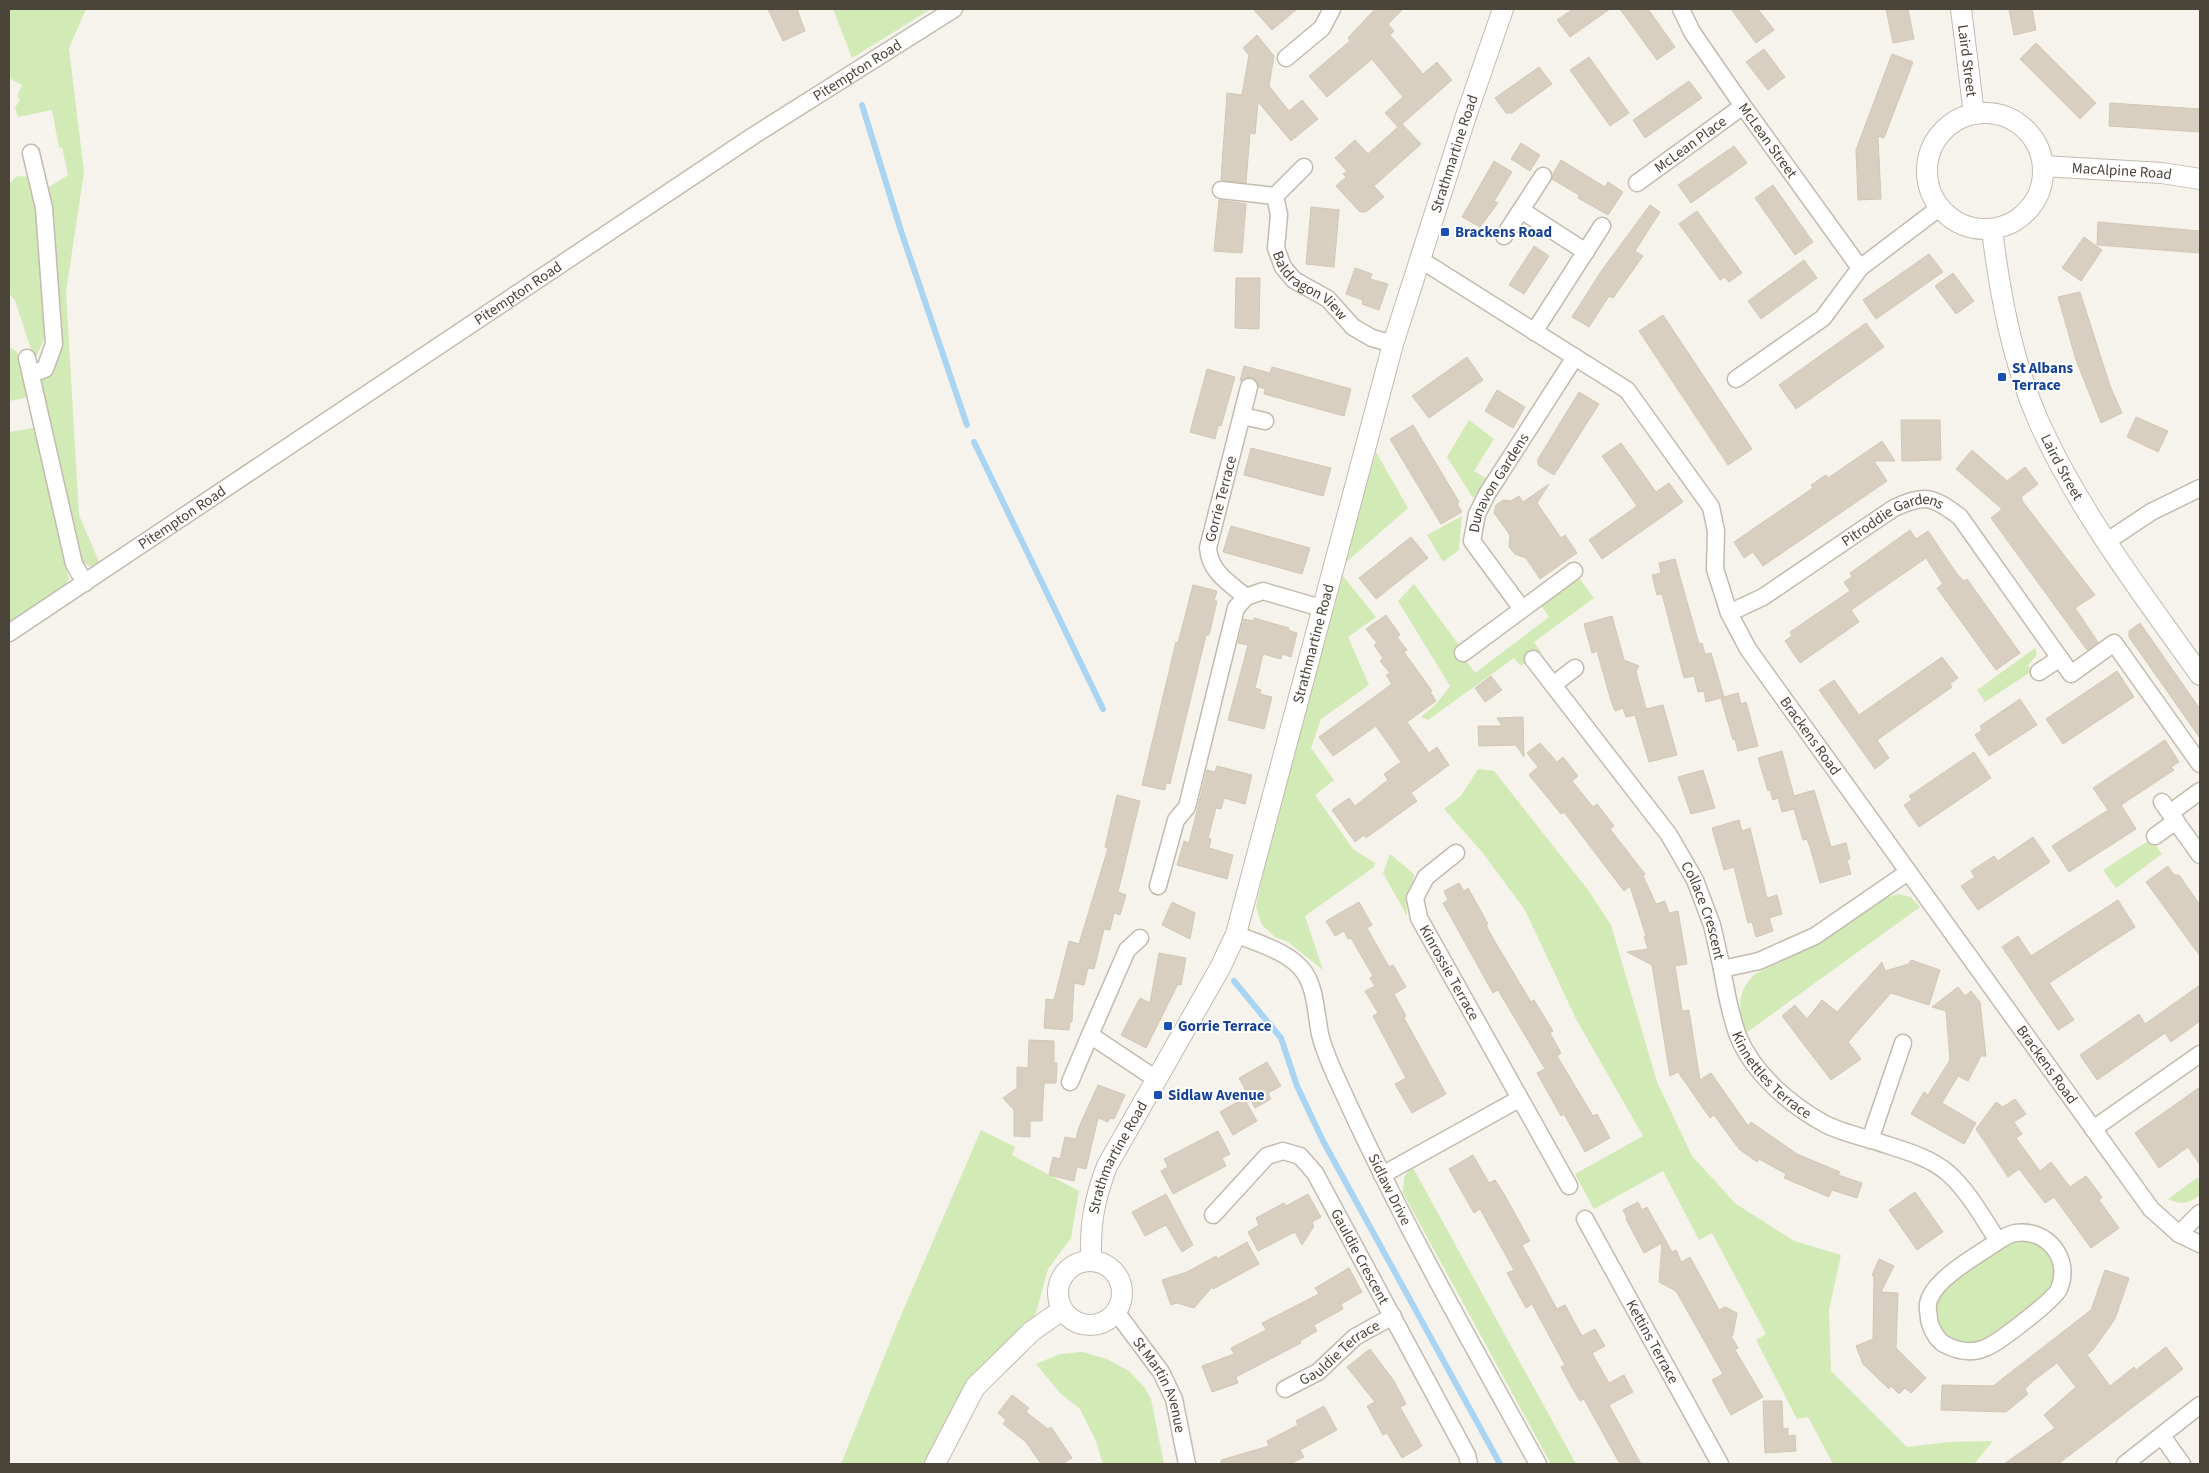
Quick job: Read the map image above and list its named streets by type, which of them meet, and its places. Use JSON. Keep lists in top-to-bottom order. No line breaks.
{"streets":{"street":["Laird Street","Pitempton Road","McLean Street","McLean Place","Strathmartine Road","MacAlpine Road","Baldragon View","Dunavon Gardens","Gorrie Terrace","Pitroddie Gardens","Brackens Road","Collace Crescent","Kinrossie Terrace","Kinnettles Terrace","Sidlaw Drive","Gauldie Crescent","Kettins Terrace","Gauldie Terrace","St Martin Avenue"]},"crossings":[["Laird Street","MacAlpine Road"],["McLean Street","McLean Place"],["Strathmartine Road","Baldragon View"],["Strathmartine Road","Brackens Road"],["Strathmartine Road","Sidlaw Drive"],["Strathmartine Road","St Martin Avenue"],["Dunavon Gardens","Brackens Road"],["Pitroddie Gardens","Brackens Road"],["Brackens Road","Collace Crescent"],["Collace Crescent","Kinnettles Terrace"],["Gauldie Crescent","Gauldie Terrace"]],"places":{"transit":["Brackens Road","St Albans Terrace","Gorrie Terrace","Sidlaw Avenue"]}}
